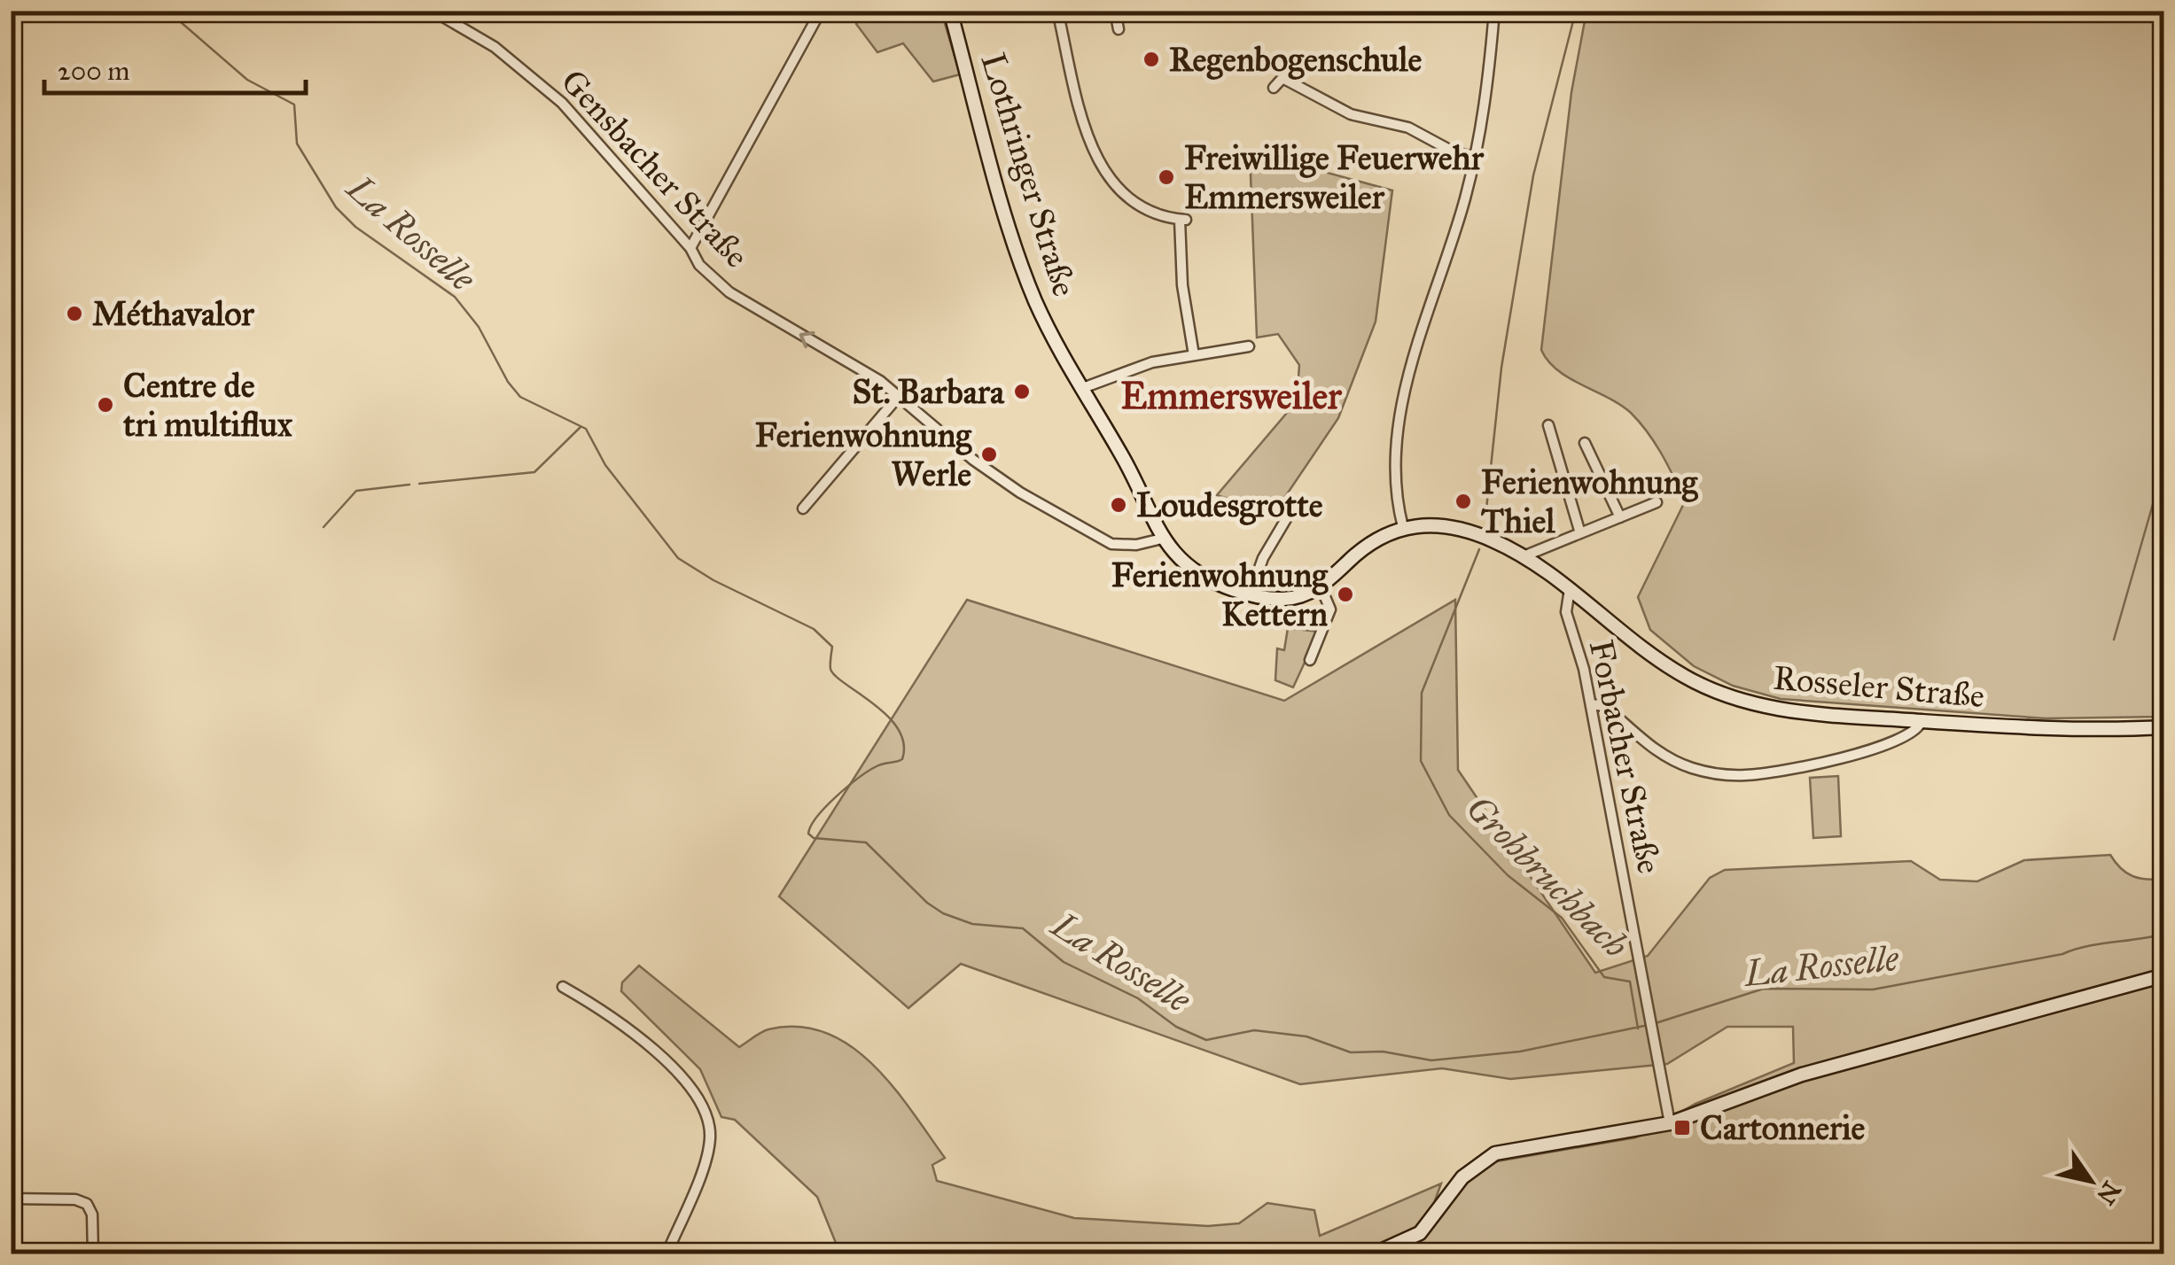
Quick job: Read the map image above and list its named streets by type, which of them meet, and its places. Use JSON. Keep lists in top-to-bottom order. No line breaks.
{"streets":{"main road":["Lothringer Straße","Rosseler Straße"],"street":["Gensbacher Straße","Forbacher Straße"]},"crossings":[["Gensbacher Straße","Lothringer Straße"],["Rosseler Straße","Forbacher Straße"]],"districts":["Emmersweiler"],"water":["La Rosselle","Grohbruchbach"],"places":{"other":["Regenbogenschule","Freiwillige Feuerwehr Emmersweiler","Méthavalor","St. Barbara","Centre de tri multiflux","Ferienwohnung Werle","Ferienwohnung Thiel","Loudesgrotte","Ferienwohnung Kettern"],"transit":["Cartonnerie"]},"scale_bar":"200 m","north":"bottom right"}
